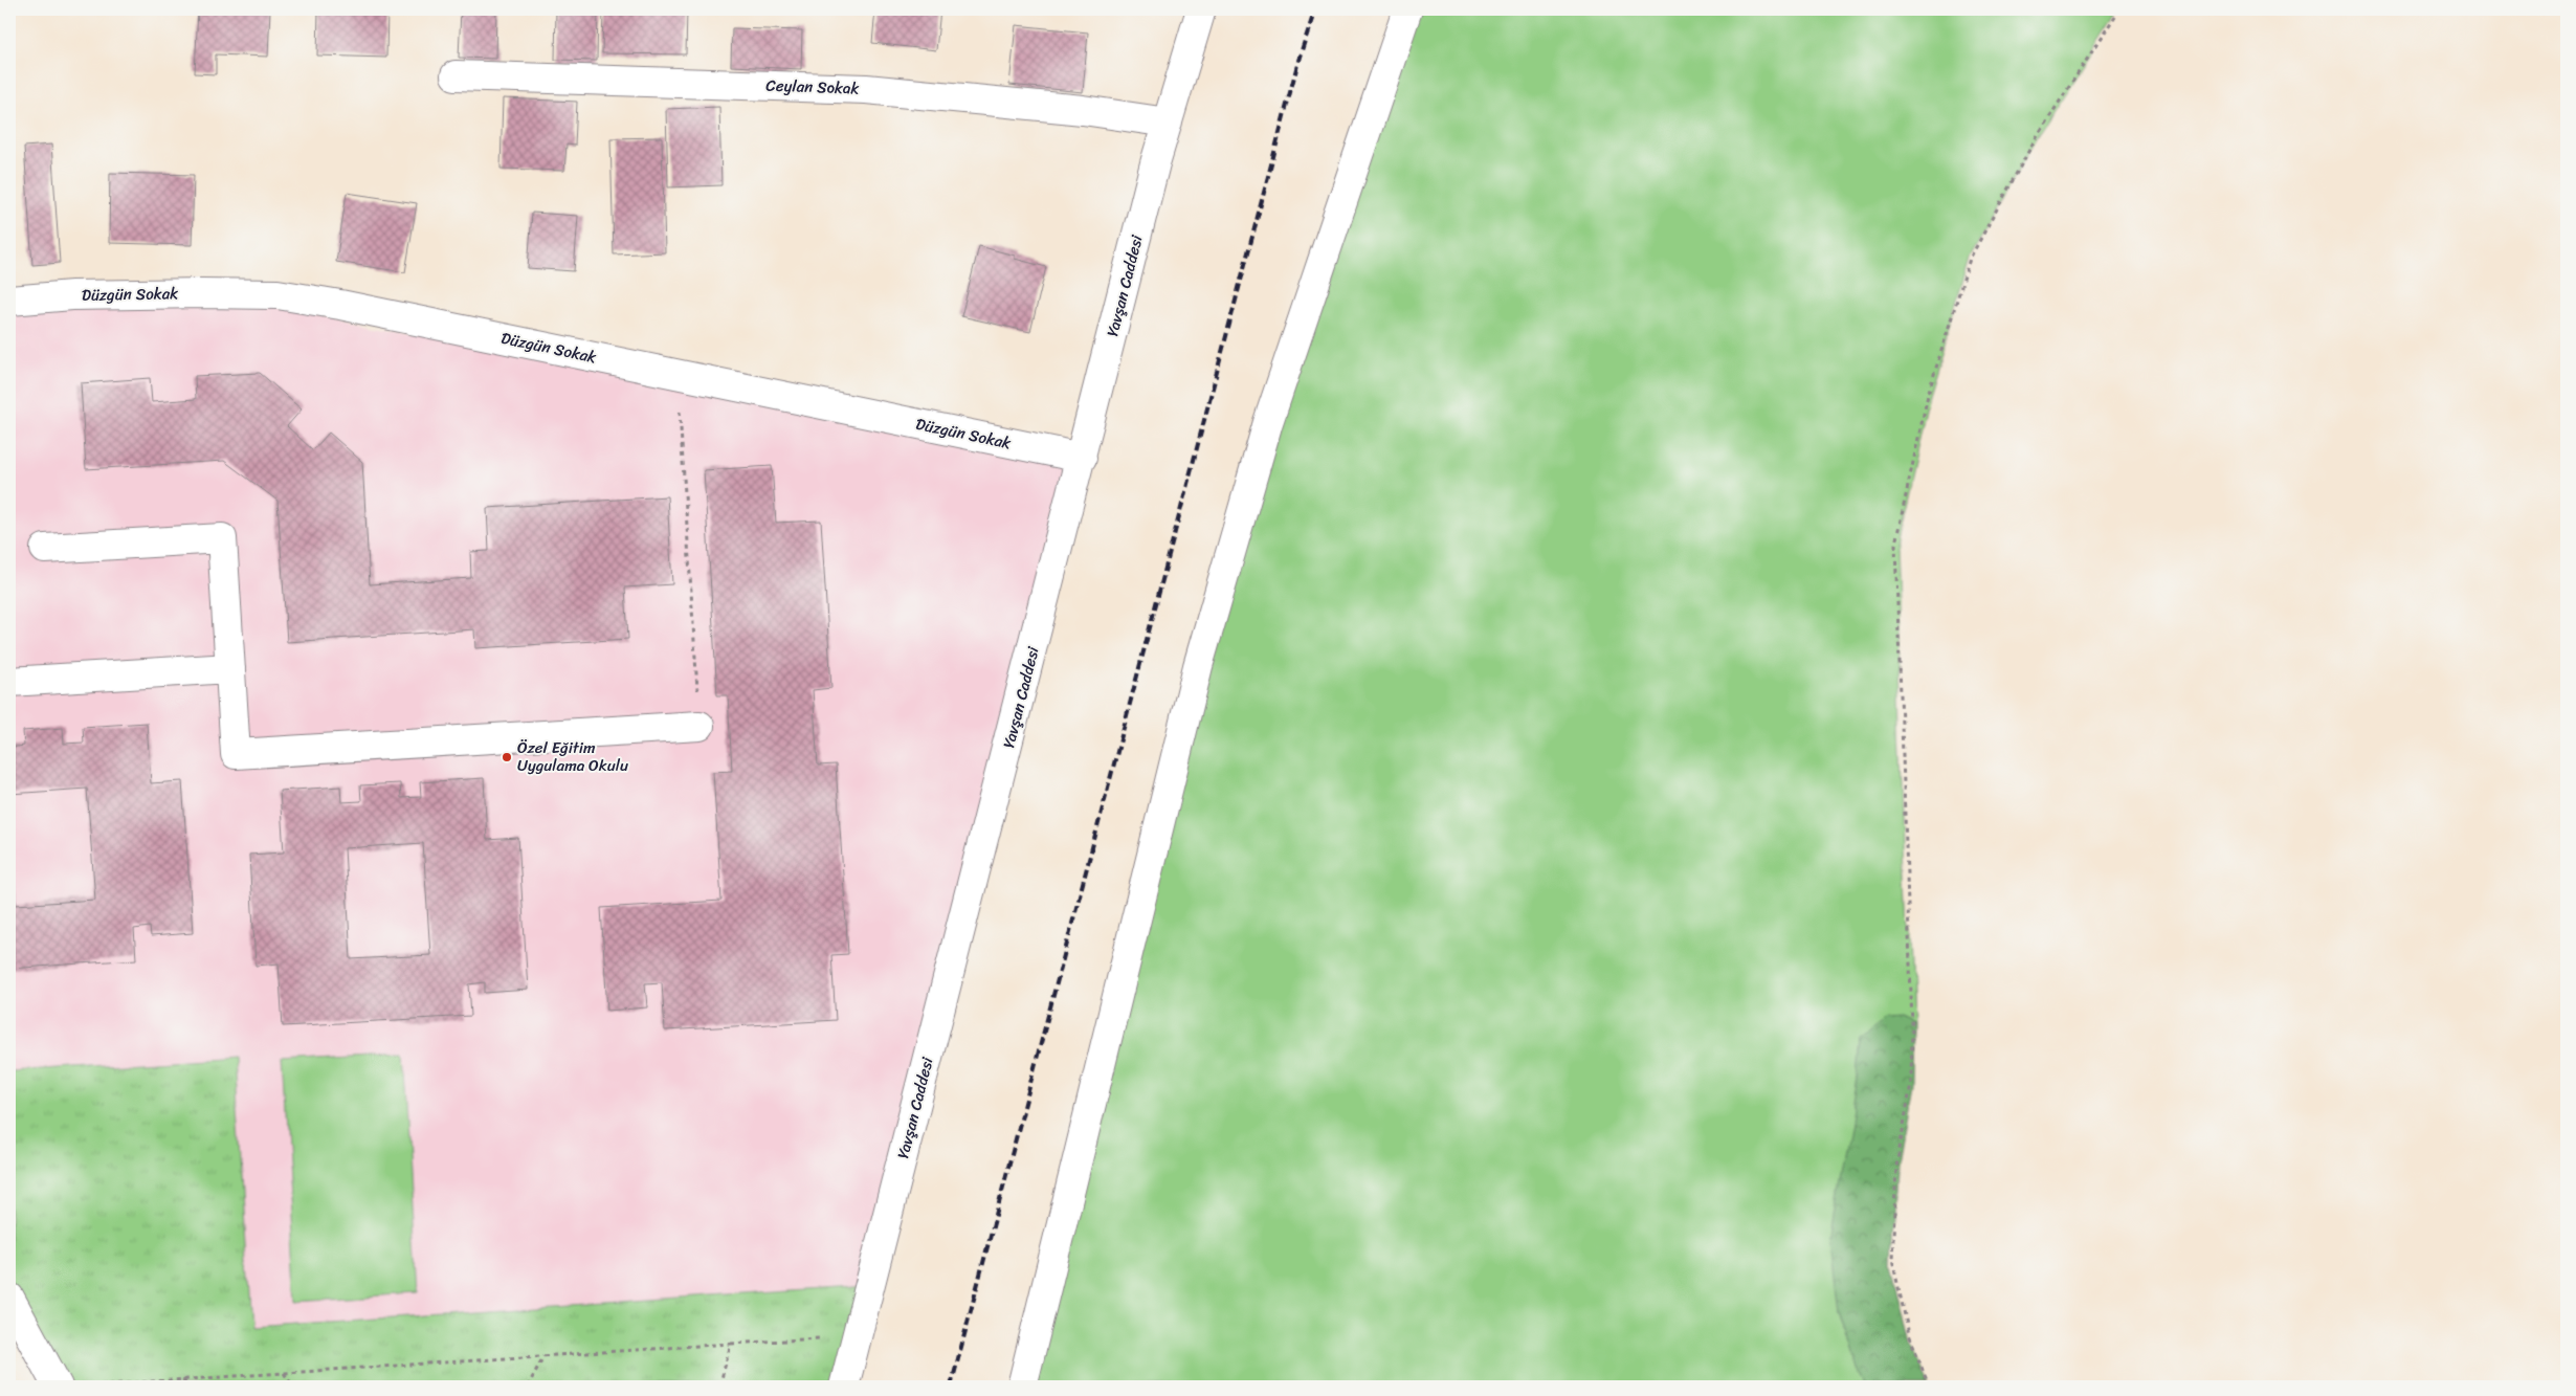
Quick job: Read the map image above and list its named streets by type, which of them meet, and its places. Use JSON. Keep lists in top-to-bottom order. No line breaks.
{"streets":{"street":["Ceylan Sokak","Yavşan Caddesi","Düzgün Sokak"]},"crossings":[["Ceylan Sokak","Yavşan Caddesi"],["Yavşan Caddesi","Düzgün Sokak"]],"places":["Özel Eğitim Uygulama Okulu"]}
